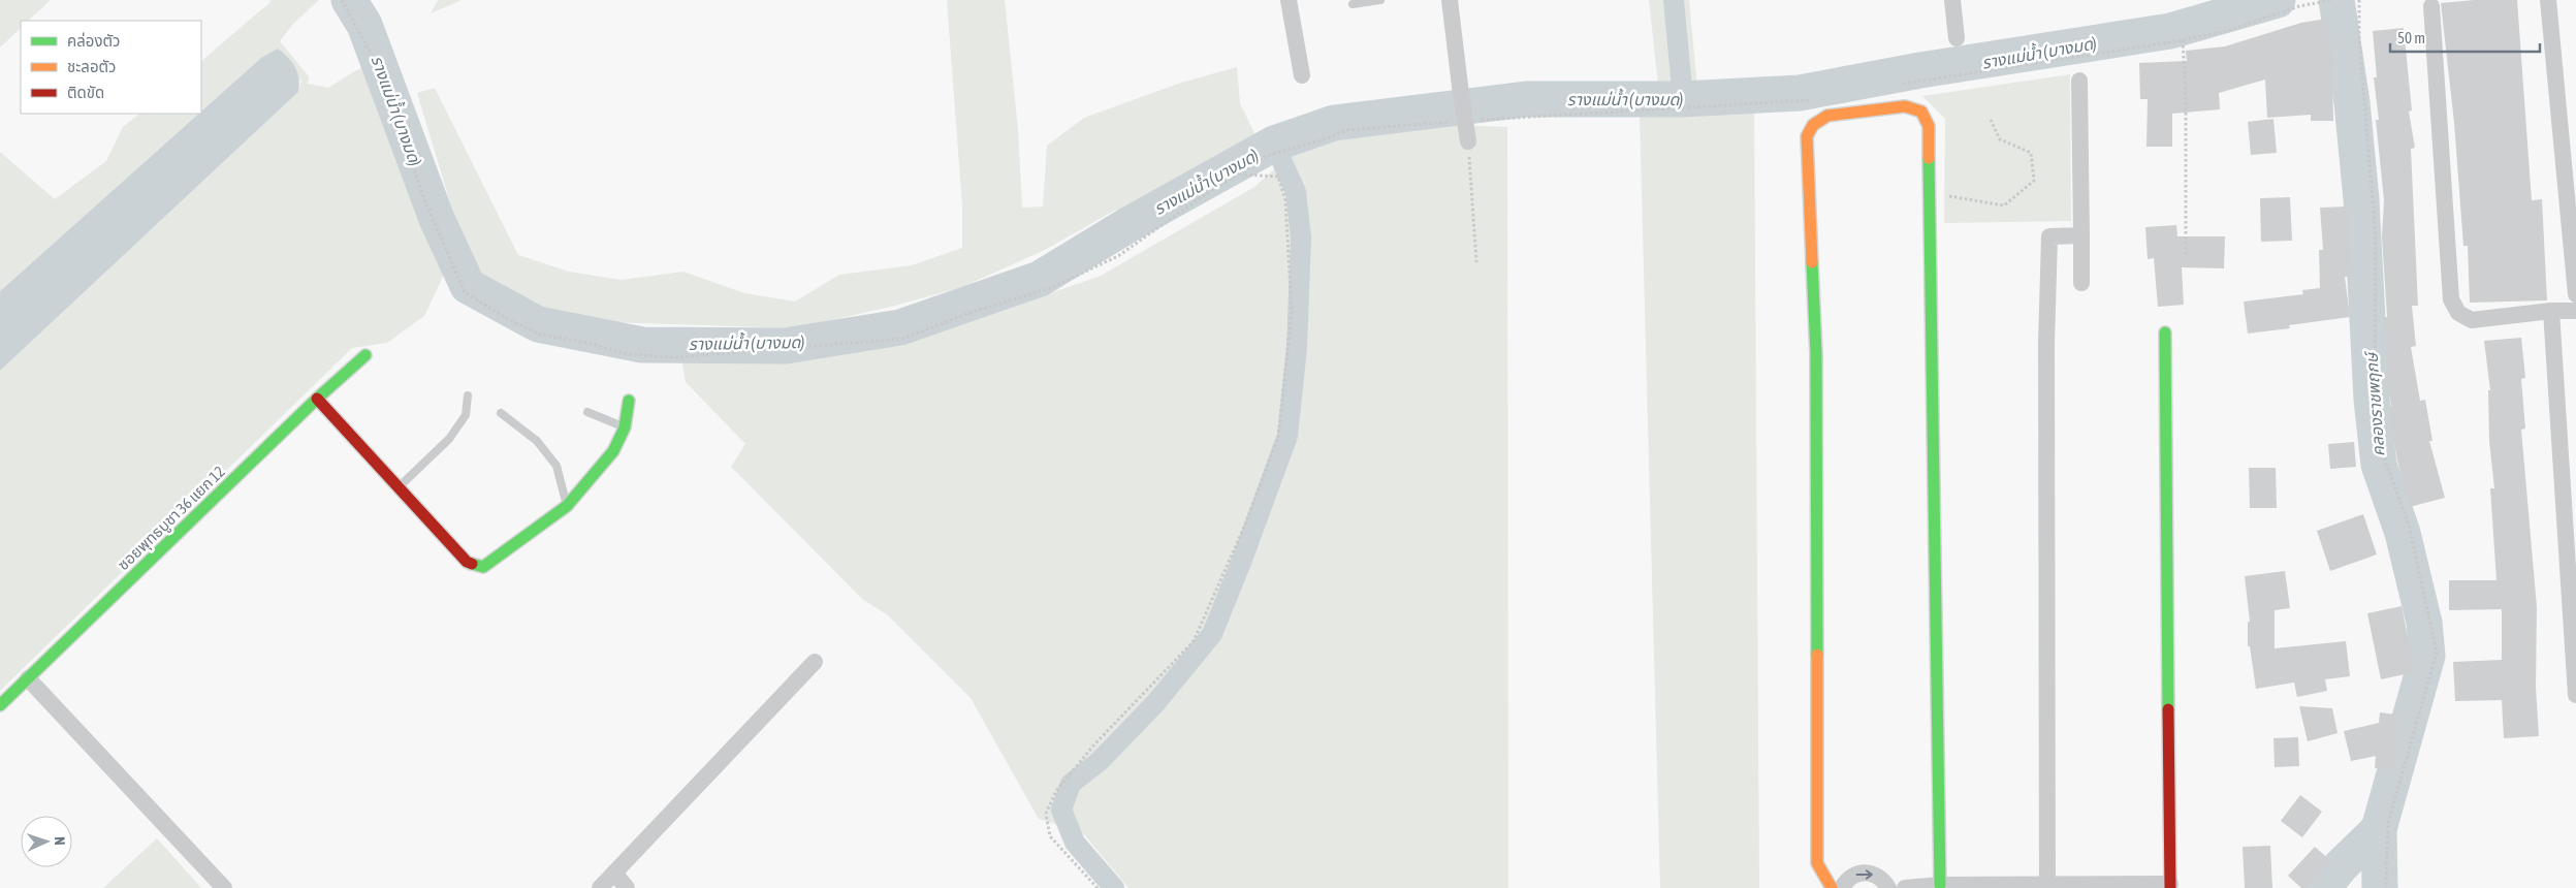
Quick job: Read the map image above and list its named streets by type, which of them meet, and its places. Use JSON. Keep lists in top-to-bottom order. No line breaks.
{"streets":{"street":["ซอยพุทธบูชา 36 แยก 12"]},"water":["รางแม่น้ำ (บางมด)","คลองราชพฤกษ์"],"legend":["คล่องตัว","ชะลอตัว","ติดขัด"],"scale_bar":"50 m","north":"right"}
